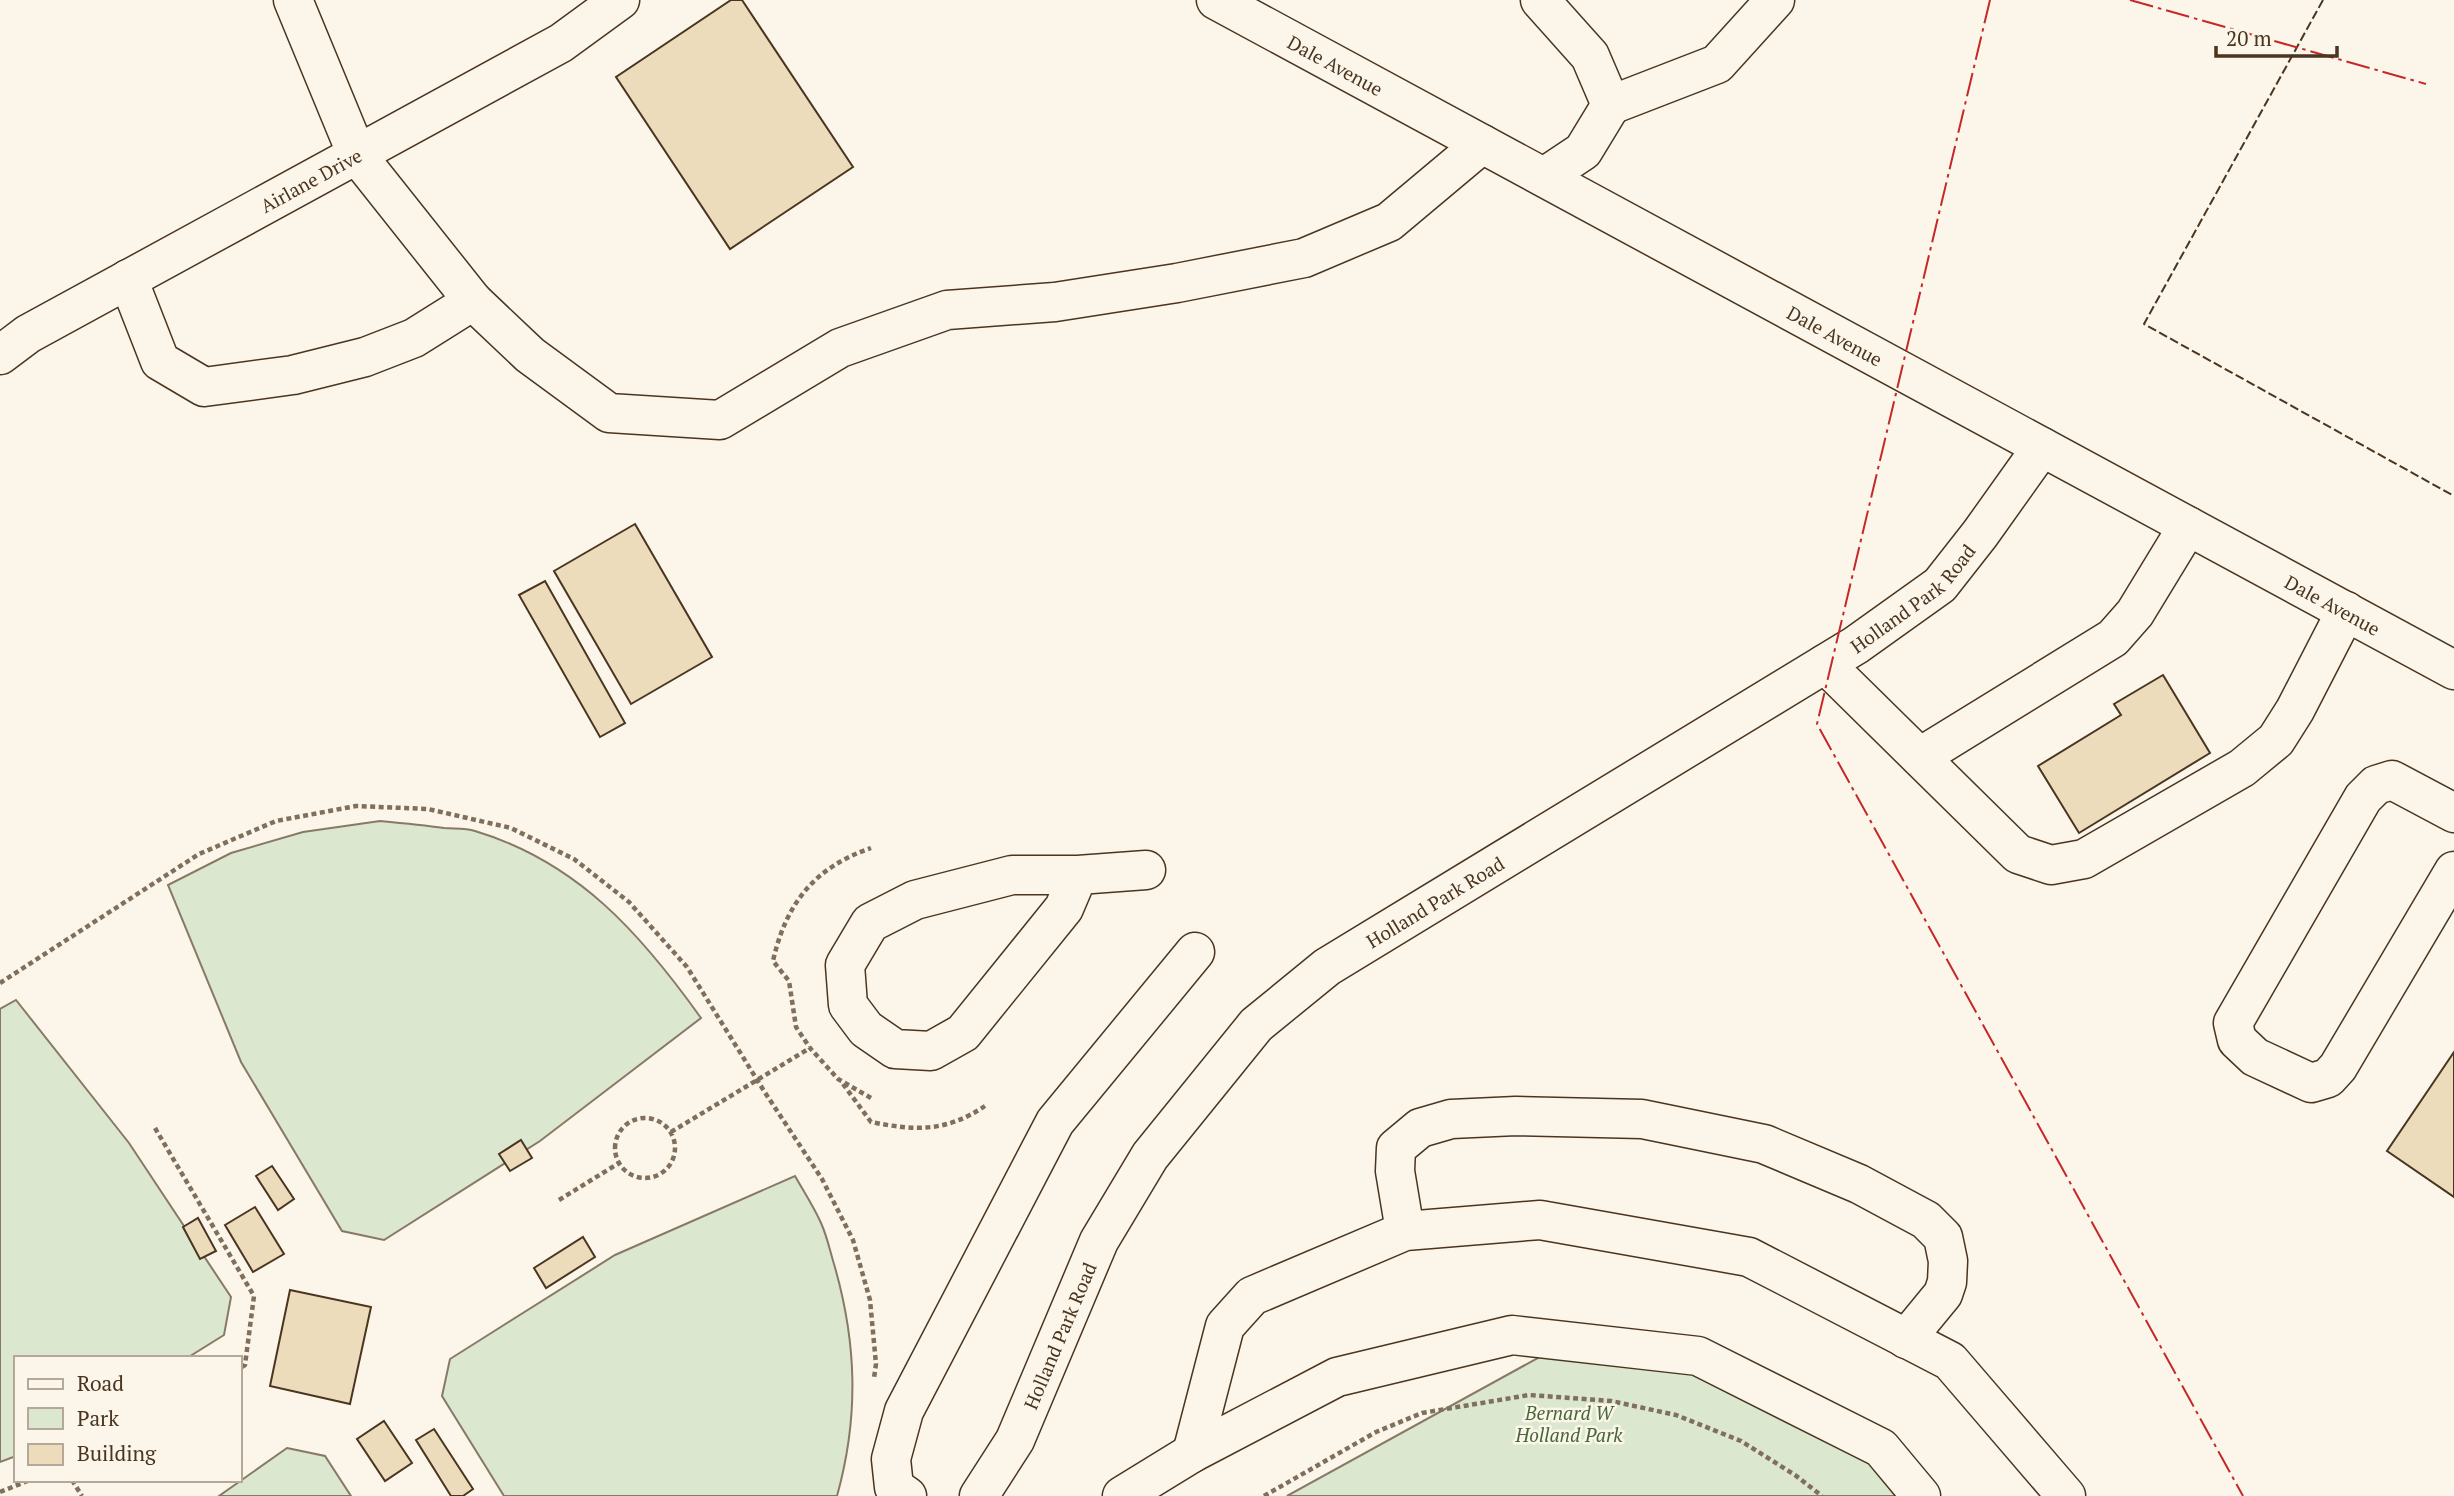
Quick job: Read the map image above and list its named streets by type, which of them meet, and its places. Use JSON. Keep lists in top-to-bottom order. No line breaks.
{"streets":{"street":["Dale Avenue","Airlane Drive","Holland Park Road"]},"crossings":[["Dale Avenue","Holland Park Road"]],"parks":["Bernard W Holland Park"],"legend":["Road","Park","Building"],"scale_bar":"20 m"}
